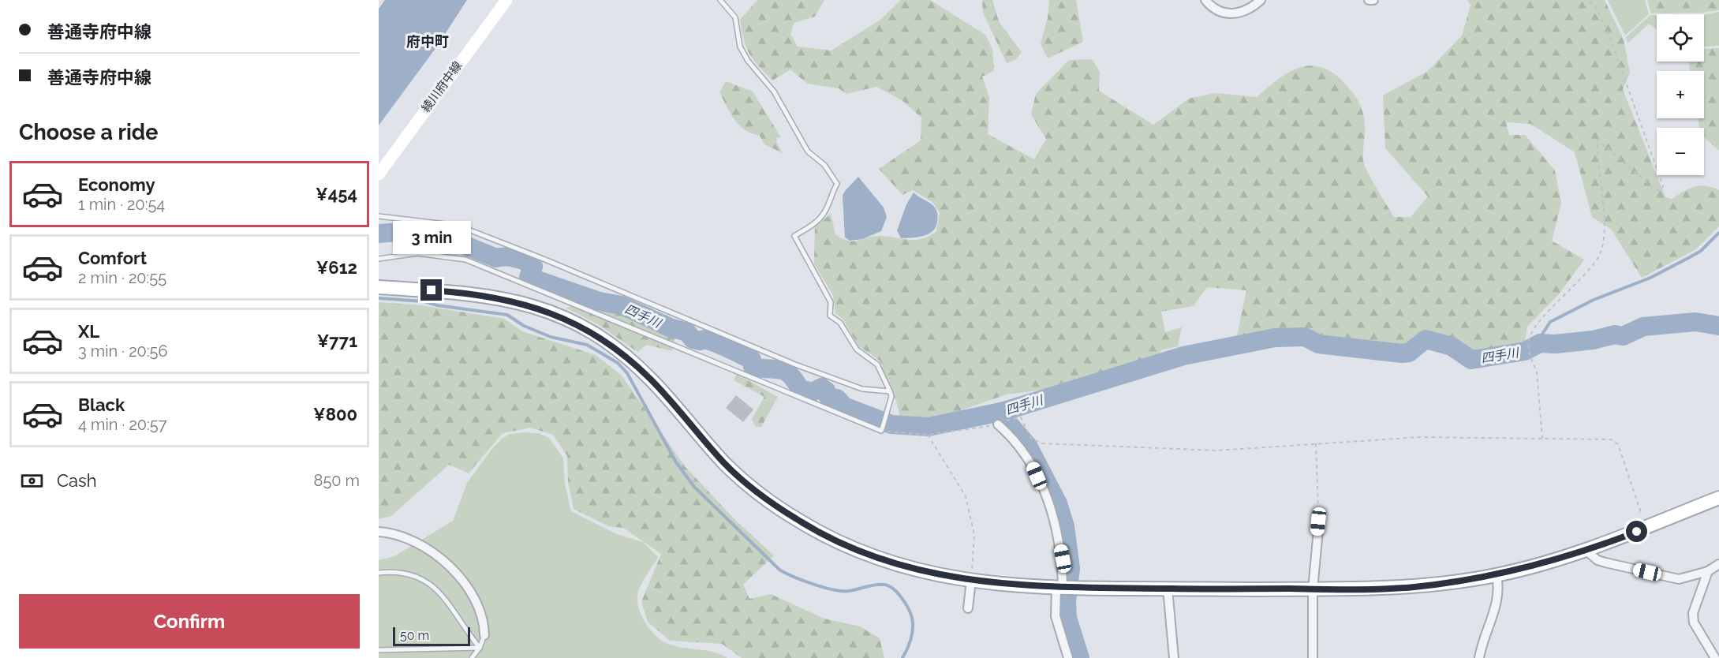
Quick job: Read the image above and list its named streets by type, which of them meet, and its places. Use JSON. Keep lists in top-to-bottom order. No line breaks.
{"streets":{"main road":["綾川府中線"]},"districts":["府中町"],"water":["四手川"],"scale_bar":"50 m","page":{"banner":["善通寺府中線","善通寺府中線"],"map_buttons":["+","−"],"heading":"Choose a ride","list":[{"name":"Economy","note":"1 min · 20:54","value":"¥454"},{"name":"Comfort","note":"2 min · 20:55","value":"¥612"},{"name":"XL","note":"3 min · 20:56","value":"¥771"},{"name":"Black","note":"4 min · 20:57","value":"¥800"}],"bubble":"3 min","pay":["Cash","850 m"],"buttons":"Confirm","scale":"50 m"}}
